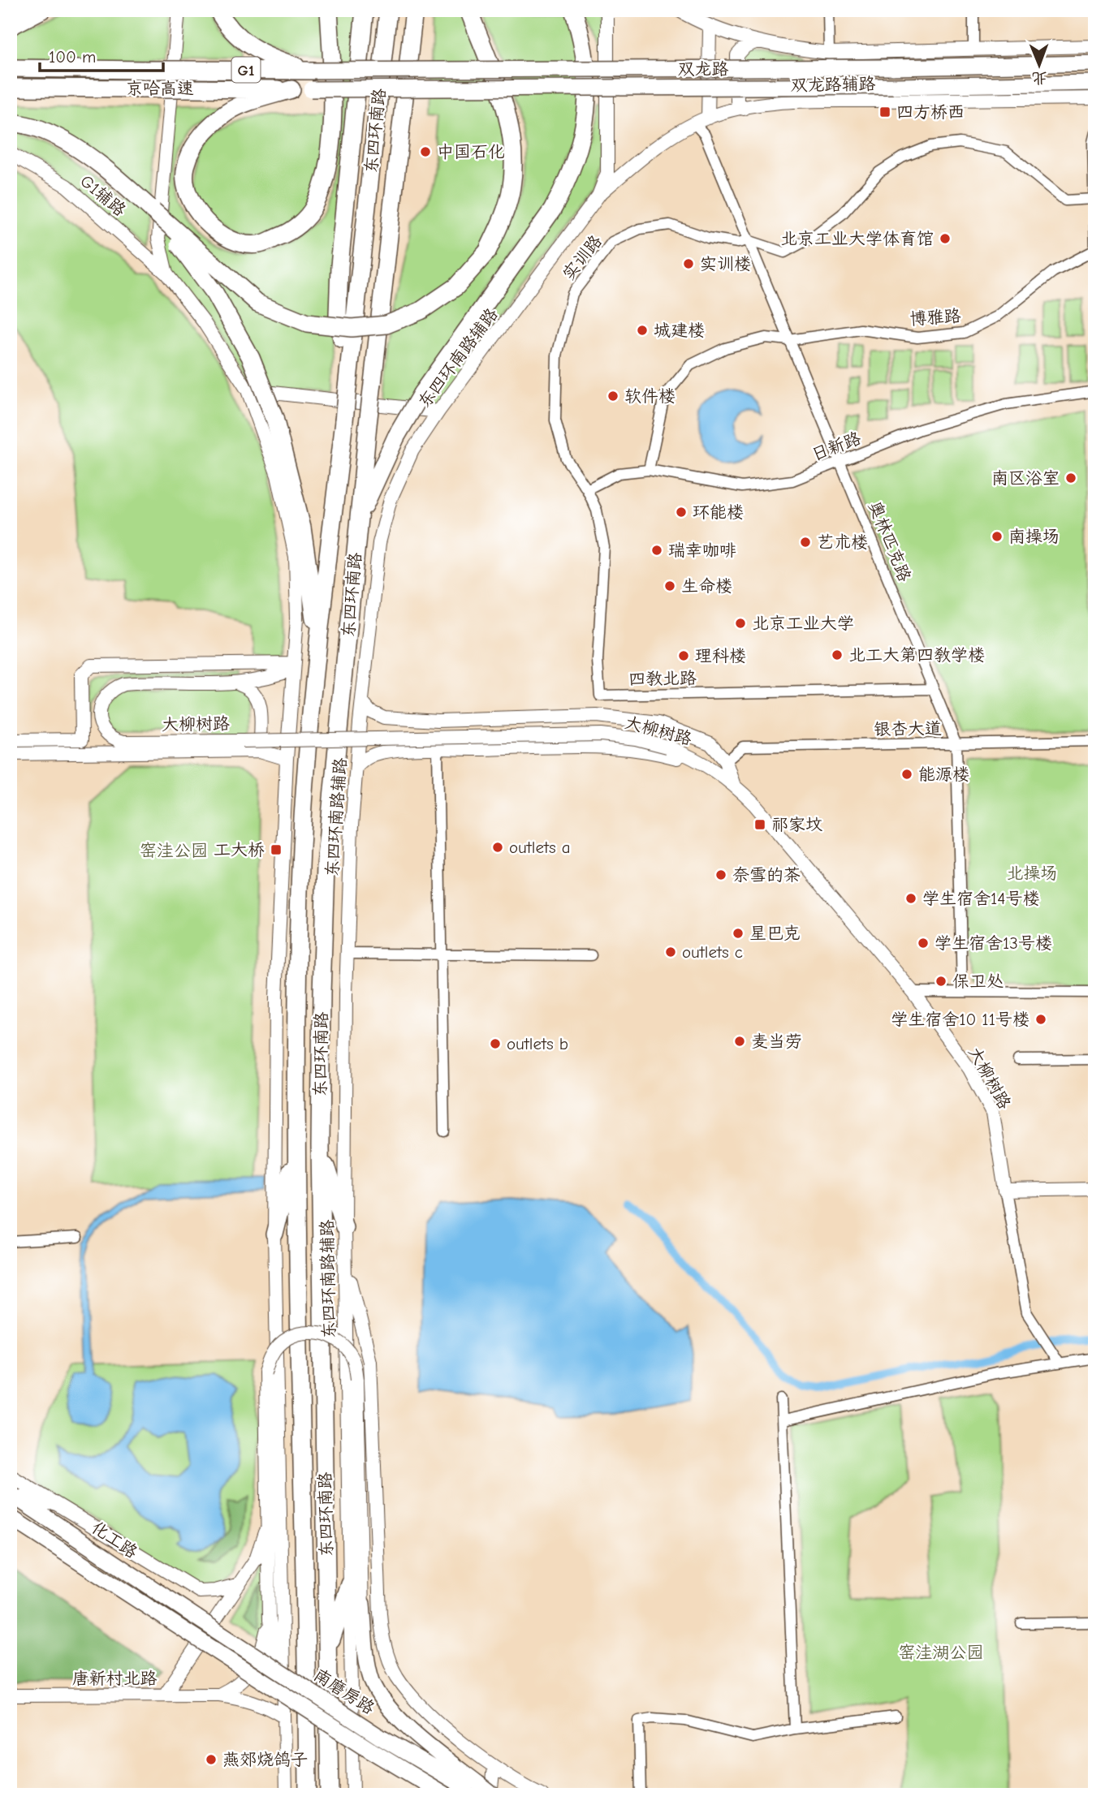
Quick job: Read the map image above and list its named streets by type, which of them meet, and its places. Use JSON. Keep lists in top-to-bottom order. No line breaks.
{"streets":{"highway":["G1","京哈高速","东四环南路"],"main road":["双龙路","双龙路辅路","G1辅路","东四环南路辅路","大柳树路","化工路","唐新村北路","南磨房路"],"street":["实训路","博雅路","日新路","奥林匹克路","四教北路","银杏大道"]},"crossings":[["双龙路","京哈高速"],["双龙路辅路","东四环南路辅路"],["双龙路辅路","奥林匹克路"],["实训路","日新路"],["实训路","奥林匹克路"],["实训路","四教北路"],["博雅路","日新路"],["博雅路","奥林匹克路"],["日新路","奥林匹克路"],["日新路","四教北路"],["奥林匹克路","四教北路"],["奥林匹克路","银杏大道"],["化工路","南磨房路"]],"parks":["窑洼公园","北操场","窑洼湖公园"],"places":{"transit":["四方桥西","祁家坟","工大桥"],"other":["中国石化","北京工业大学体育馆","实训楼","城建楼","软件楼","南区浴室","环能楼","南操场","艺术楼","瑞幸咖啡","生命楼","北京工业大学","北工大第四教学楼","理科楼","能源楼","outlets a","奈雪的茶","学生宿舍14号楼","星巴克","学生宿舍13号楼","outlets c","保卫处","学生宿舍10 11号楼","麦当劳","outlets b","燕郊烧鸽子"]},"scale_bar":"100 m","north":"bottom"}
